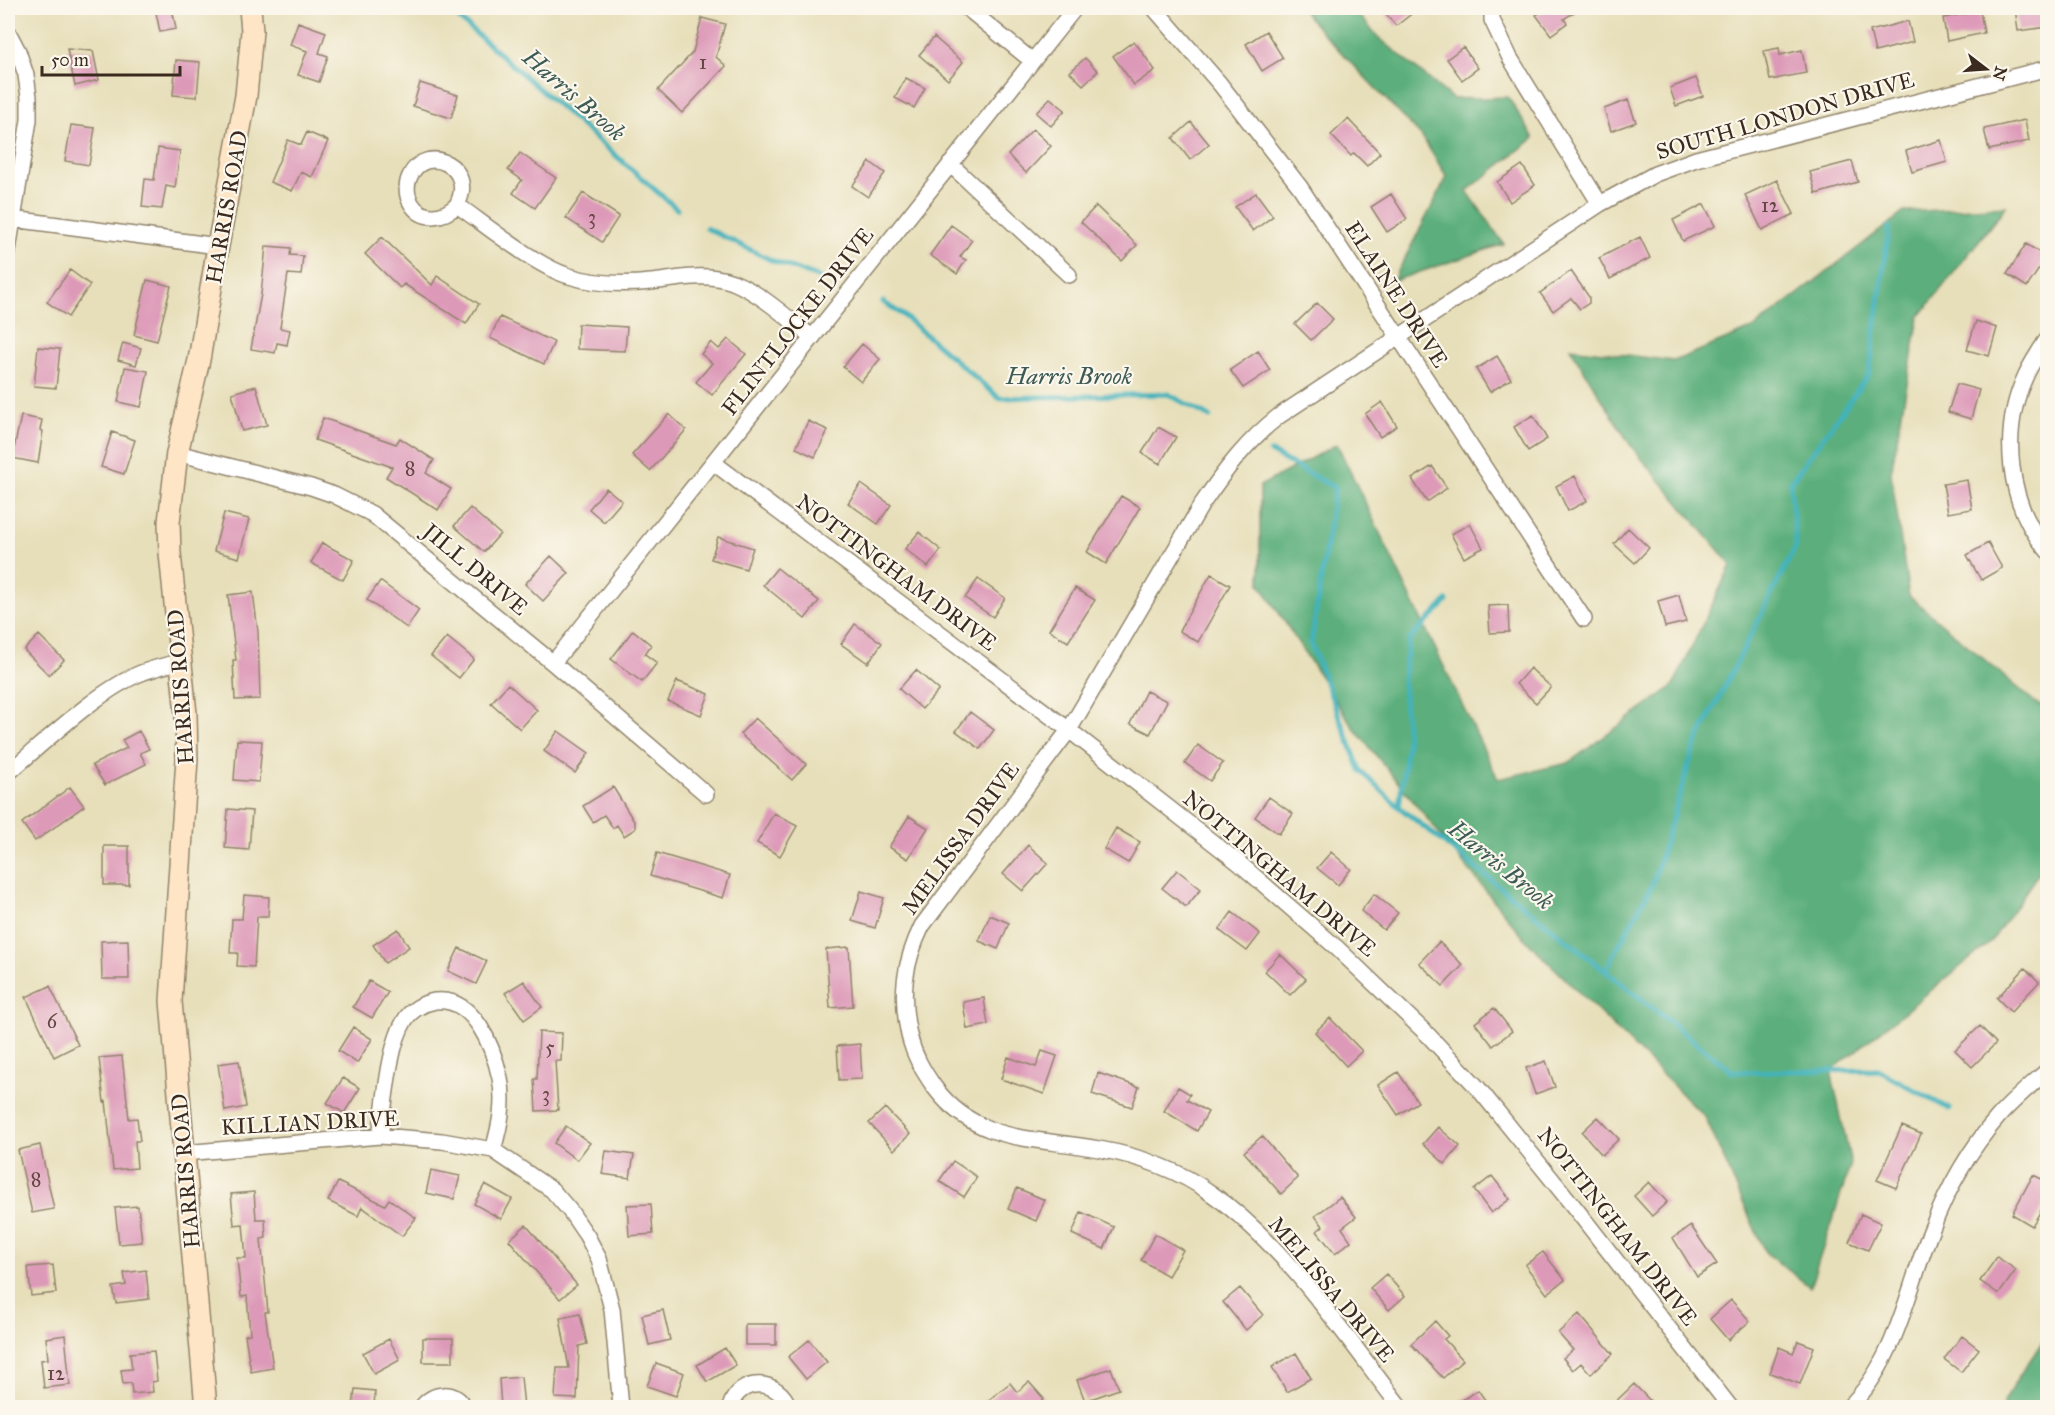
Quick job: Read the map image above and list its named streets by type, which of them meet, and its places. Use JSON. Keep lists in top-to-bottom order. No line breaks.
{"streets":{"street":["SOUTH LONDON DRIVE","HARRIS ROAD","ELAINE DRIVE","FLINTLOCKE DRIVE","JILL DRIVE","NOTTINGHAM DRIVE","MELISSA DRIVE","KILLIAN DRIVE"]},"crossings":[["SOUTH LONDON DRIVE","ELAINE DRIVE"],["SOUTH LONDON DRIVE","MELISSA DRIVE"],["HARRIS ROAD","JILL DRIVE"],["HARRIS ROAD","KILLIAN DRIVE"],["ELAINE DRIVE","MELISSA DRIVE"],["FLINTLOCKE DRIVE","JILL DRIVE"],["FLINTLOCKE DRIVE","NOTTINGHAM DRIVE"],["NOTTINGHAM DRIVE","MELISSA DRIVE"]],"water":["Harris Brook"],"house_numbers":["1","12","3","8","6","5","3","8","12"],"scale_bar":"50 m","north":"right"}
